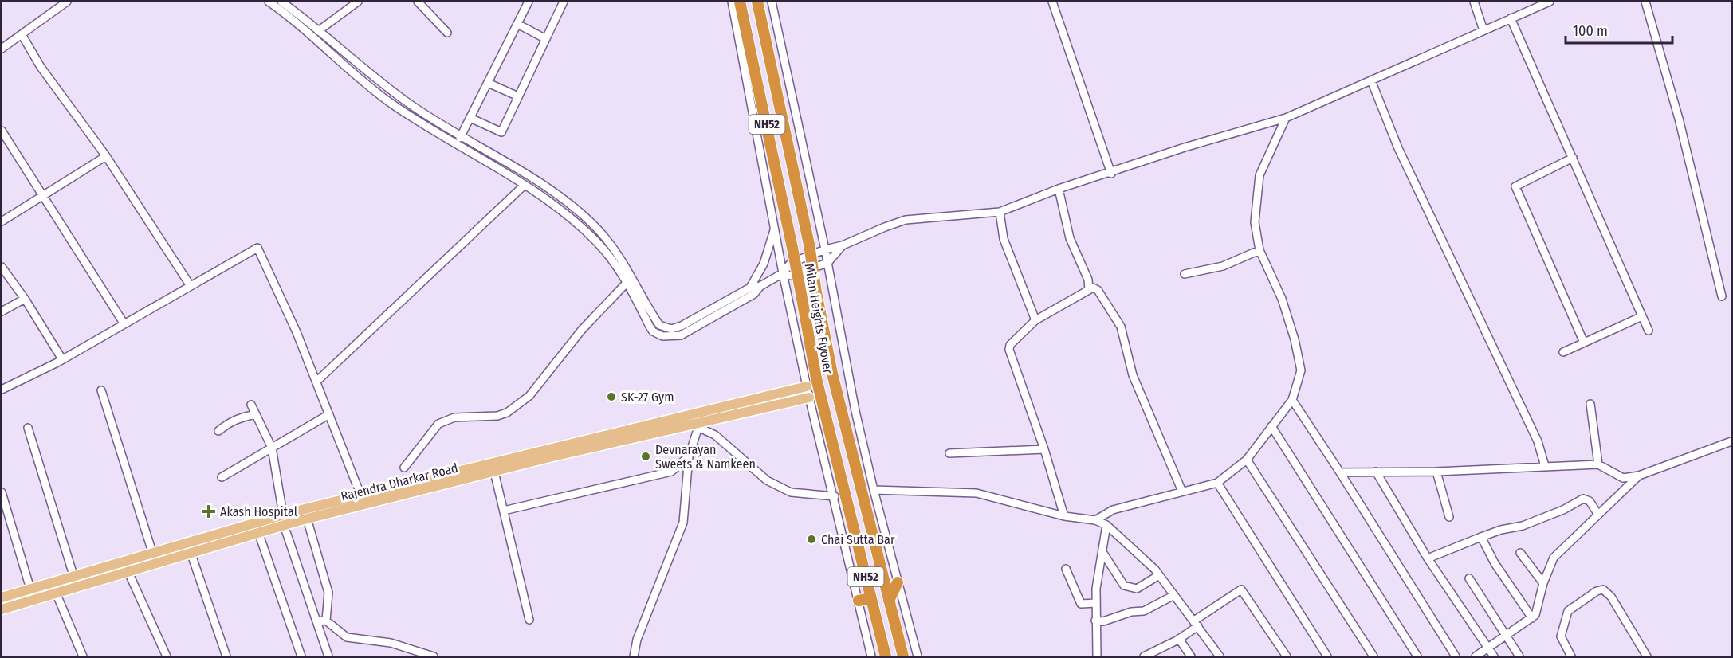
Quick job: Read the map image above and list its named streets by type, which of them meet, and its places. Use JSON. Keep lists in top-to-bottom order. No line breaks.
{"streets":{"highway":["NH52","Milan Heights Flyover"],"main road":["Rajendra Dharkar Road"]},"crossings":[["NH52","Milan Heights Flyover"]],"places":{"other":["SK-27 Gym","Devnarayan Sweets & Namkeen","Chai Sutta Bar"],"health":["Akash Hospital"]},"scale_bar":"100 m"}
